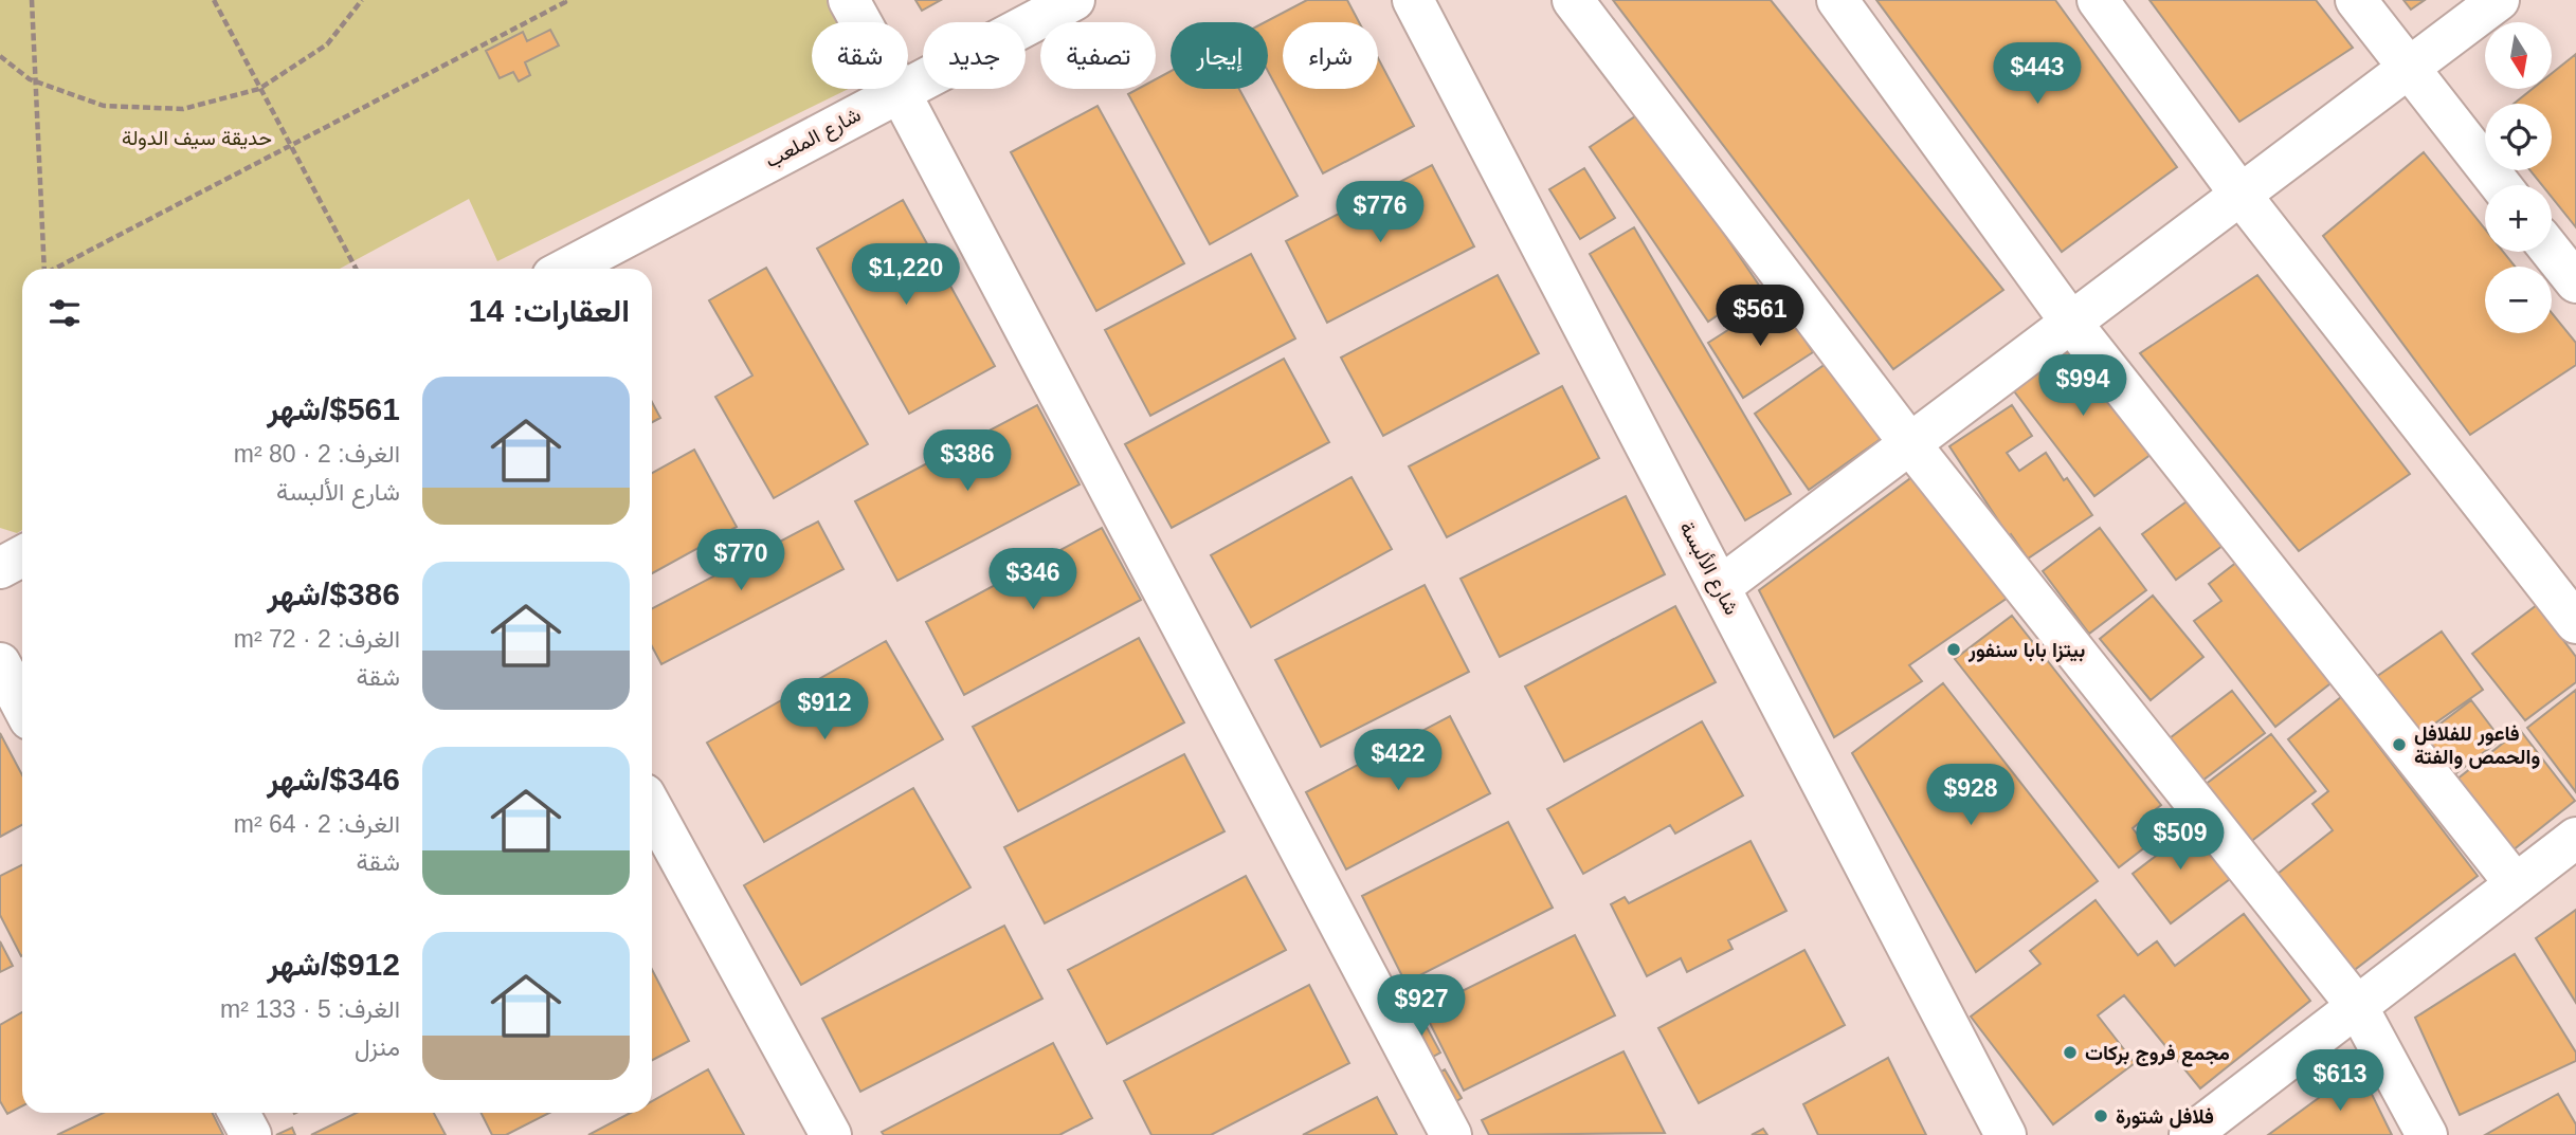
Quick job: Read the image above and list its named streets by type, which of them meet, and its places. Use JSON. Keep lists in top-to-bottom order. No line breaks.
{"streets":{"street":["شارع الملعب","شارع الألبسة"]},"parks":["حديقة سيف الدولة"],"places":["بيتزا بابا سنفور","فاعور للفلافل والحمص والفتة","مجمع فروج بركات","فلافل شتورة"],"north":"bottom","page":{"map_buttons":["+","−"],"chip":["شراء","إيجار","تصفية","جديد","شقة"],"price":["$443","$776","$1,220","$561","$994","$386","$770","$346","$912","$422","$928","$509","$927","$613"],"heading":"العقارات: 14","list":[{"name":"$561/شهر","note":"الغرف: 2 · 80 m² · شارع الألبسة"},{"name":"$386/شهر","note":"الغرف: 2 · 72 m² · شقة"},{"name":"$346/شهر","note":"الغرف: 2 · 64 m² · شقة"},{"name":"$912/شهر","note":"الغرف: 5 · 133 m² · منزل"}]}}
